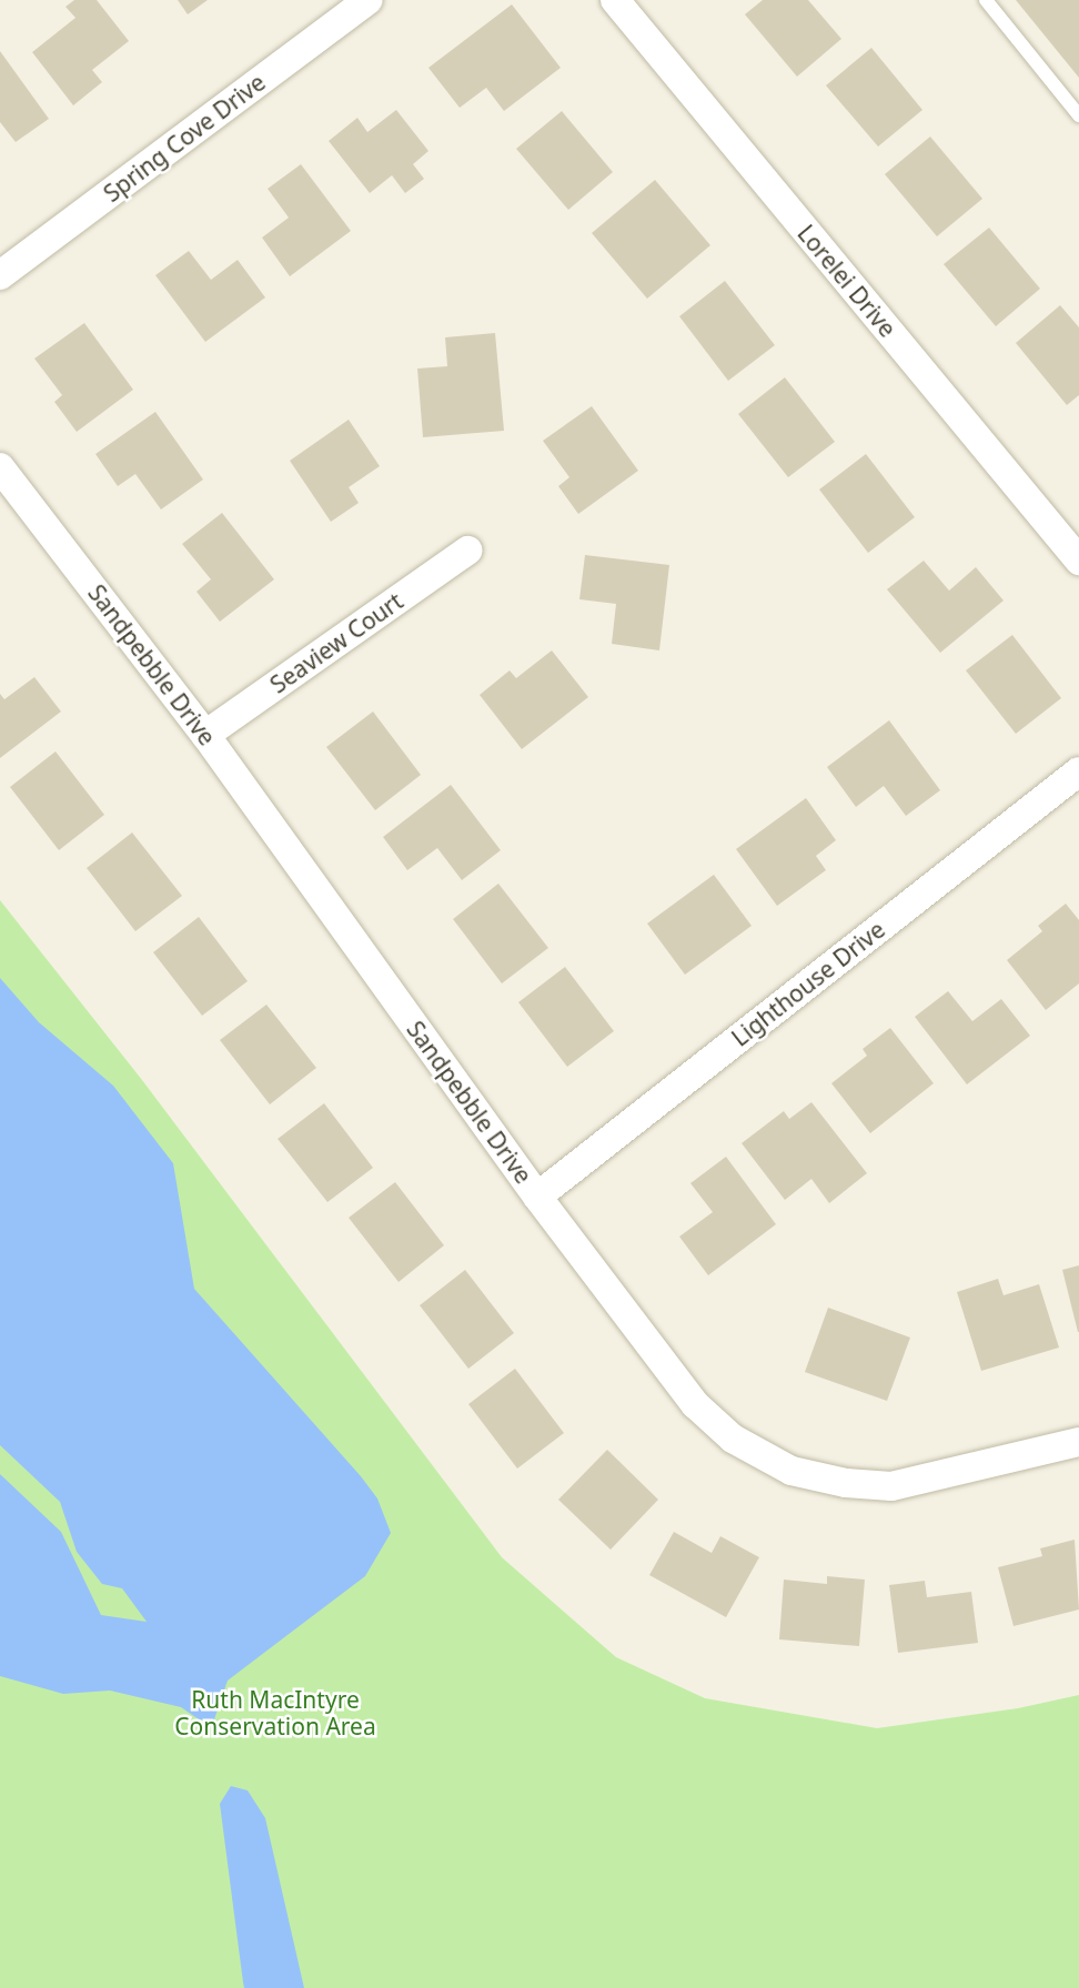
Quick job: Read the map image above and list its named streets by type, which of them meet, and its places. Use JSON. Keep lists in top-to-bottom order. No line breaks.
{"streets":{"street":["Spring Cove Drive","Lorelei Drive","Seaview Court","Sandpebble Drive","Lighthouse Drive"]},"crossings":[["Seaview Court","Sandpebble Drive"],["Sandpebble Drive","Lighthouse Drive"]],"parks":["Ruth MacIntyre Conservation Area"]}
